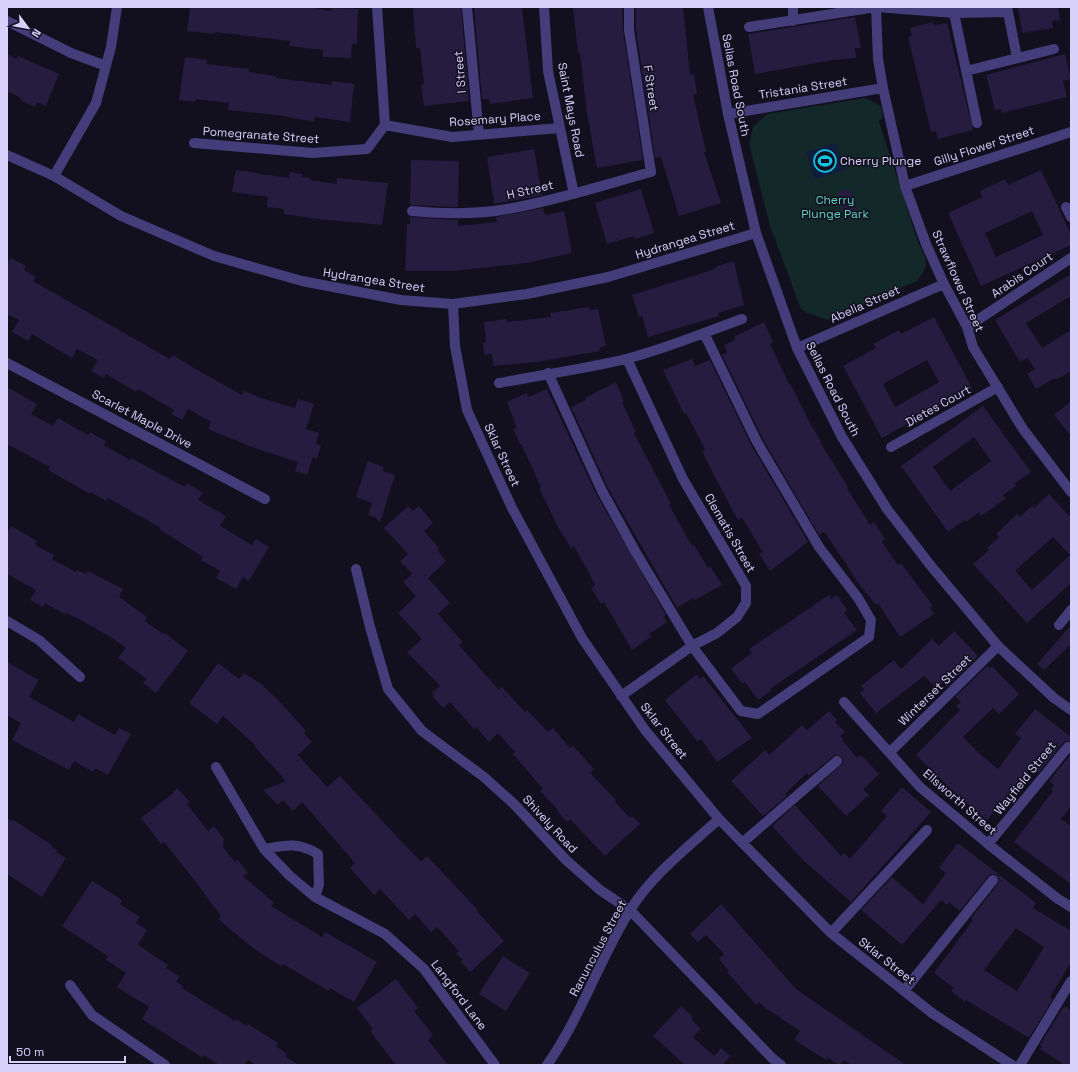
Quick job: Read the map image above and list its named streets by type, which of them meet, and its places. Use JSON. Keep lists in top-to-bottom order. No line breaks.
{"streets":{"street":["I Street","Sellas Road South","F Street","Tristania Street","Saint Mays Road","Rosemary Place","Pomegranate Street","Gilly Flower Street","H Street","Hydrangea Street","Arabis Court","Strawflower Street","Abelia Street","Dietes Court","Scarlet Maple Drive","Sklar Street","Clematis Street","Winterset Street","Wayfield Street","Ellsworth Street","Shively Road","Ranunculus Street","Langford Lane"]},"crossings":[["I Street","Rosemary Place"],["Sellas Road South","Tristania Street"],["Sellas Road South","Hydrangea Street"],["Sellas Road South","Abelia Street"],["Sellas Road South","Winterset Street"],["F Street","H Street"],["Tristania Street","Strawflower Street"],["Saint Mays Road","Rosemary Place"],["Saint Mays Road","H Street"],["Rosemary Place","Pomegranate Street"],["Gilly Flower Street","Strawflower Street"],["Hydrangea Street","Sklar Street"],["Arabis Court","Strawflower Street"],["Strawflower Street","Abelia Street"],["Strawflower Street","Dietes Court"],["Sklar Street","Clematis Street"],["Sklar Street","Ranunculus Street"],["Winterset Street","Ellsworth Street"],["Wayfield Street","Ellsworth Street"],["Shively Road","Ranunculus Street"]],"parks":["Cherry Plunge Park"],"places":{"sports":["Cherry Plunge"]},"scale_bar":"50 m","north":"bottom right"}
